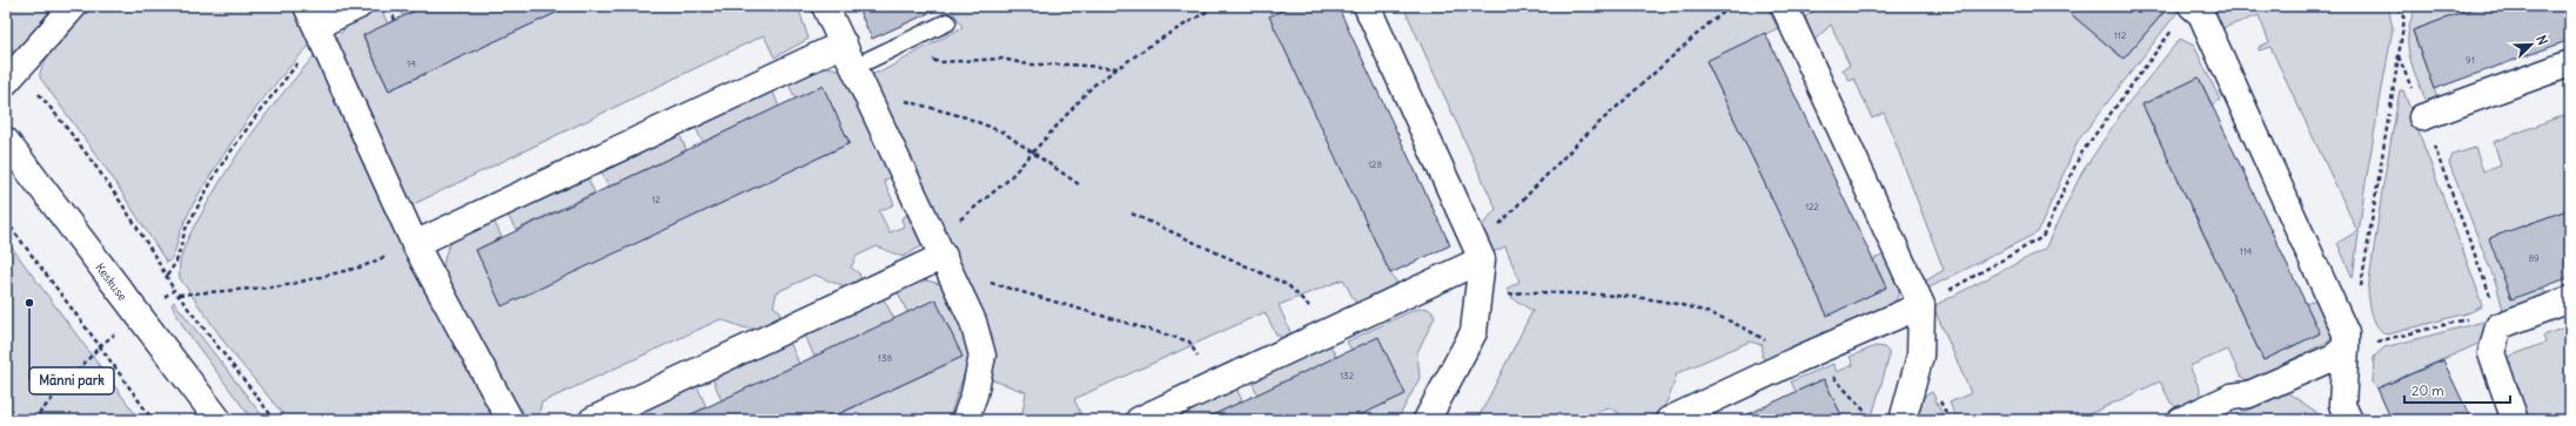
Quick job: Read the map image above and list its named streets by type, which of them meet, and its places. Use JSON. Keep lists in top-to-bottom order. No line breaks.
{"streets":{"street":["Keskuse"]},"places":["Männi park"],"house_numbers":["112","91","14","128","12","122","114","89","138","132"],"scale_bar":"20 m","north":"top right"}
